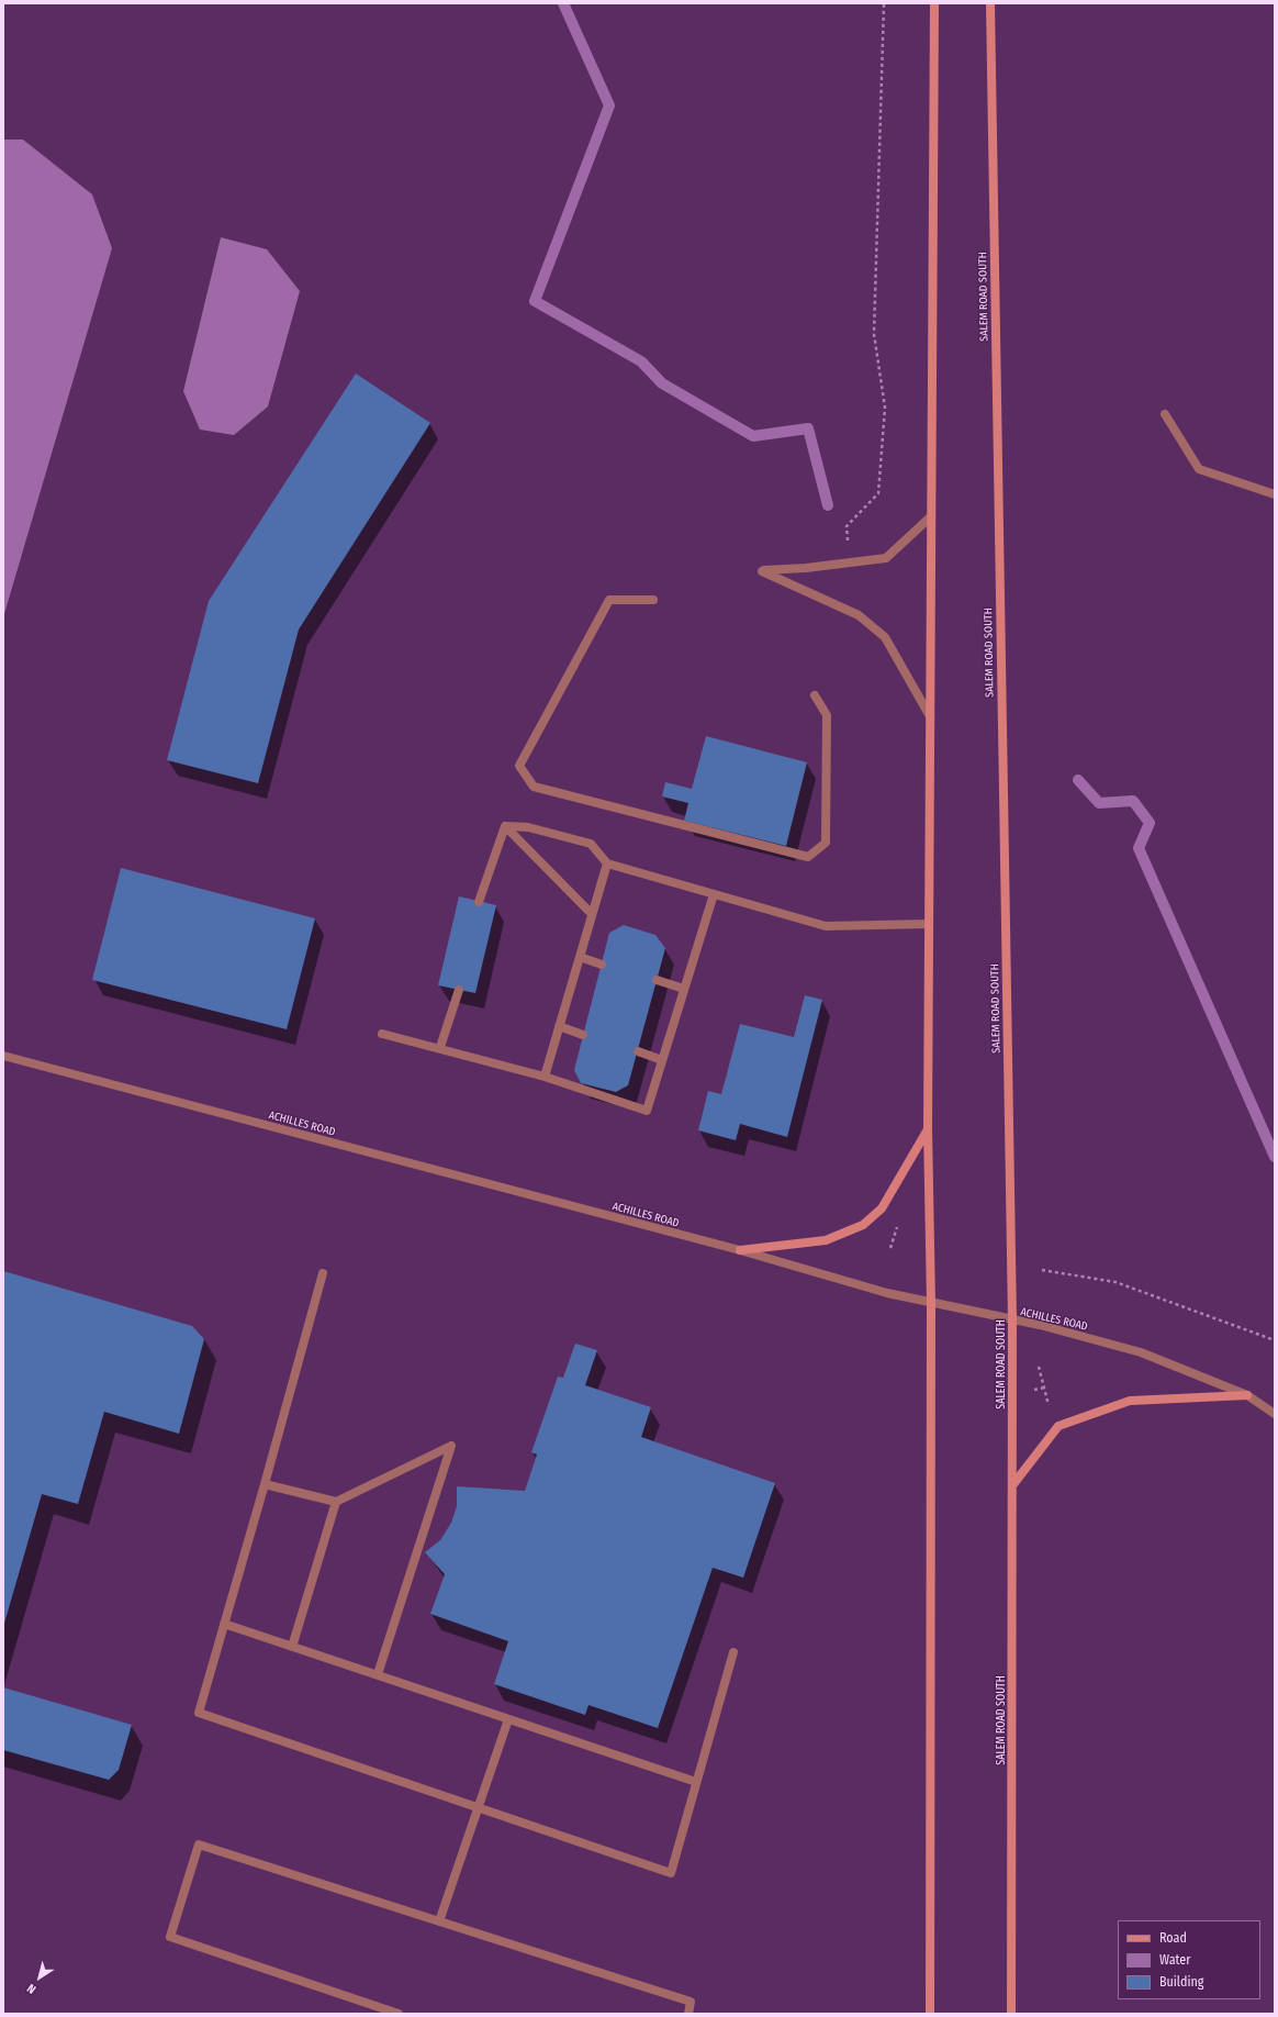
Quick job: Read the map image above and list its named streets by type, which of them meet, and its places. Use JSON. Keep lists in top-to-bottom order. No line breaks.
{"streets":{"main road":["SALEM ROAD SOUTH"],"street":["ACHILLES ROAD"]},"crossings":[["SALEM ROAD SOUTH","ACHILLES ROAD"]],"legend":["Road","Water","Building"],"north":"bottom left"}
